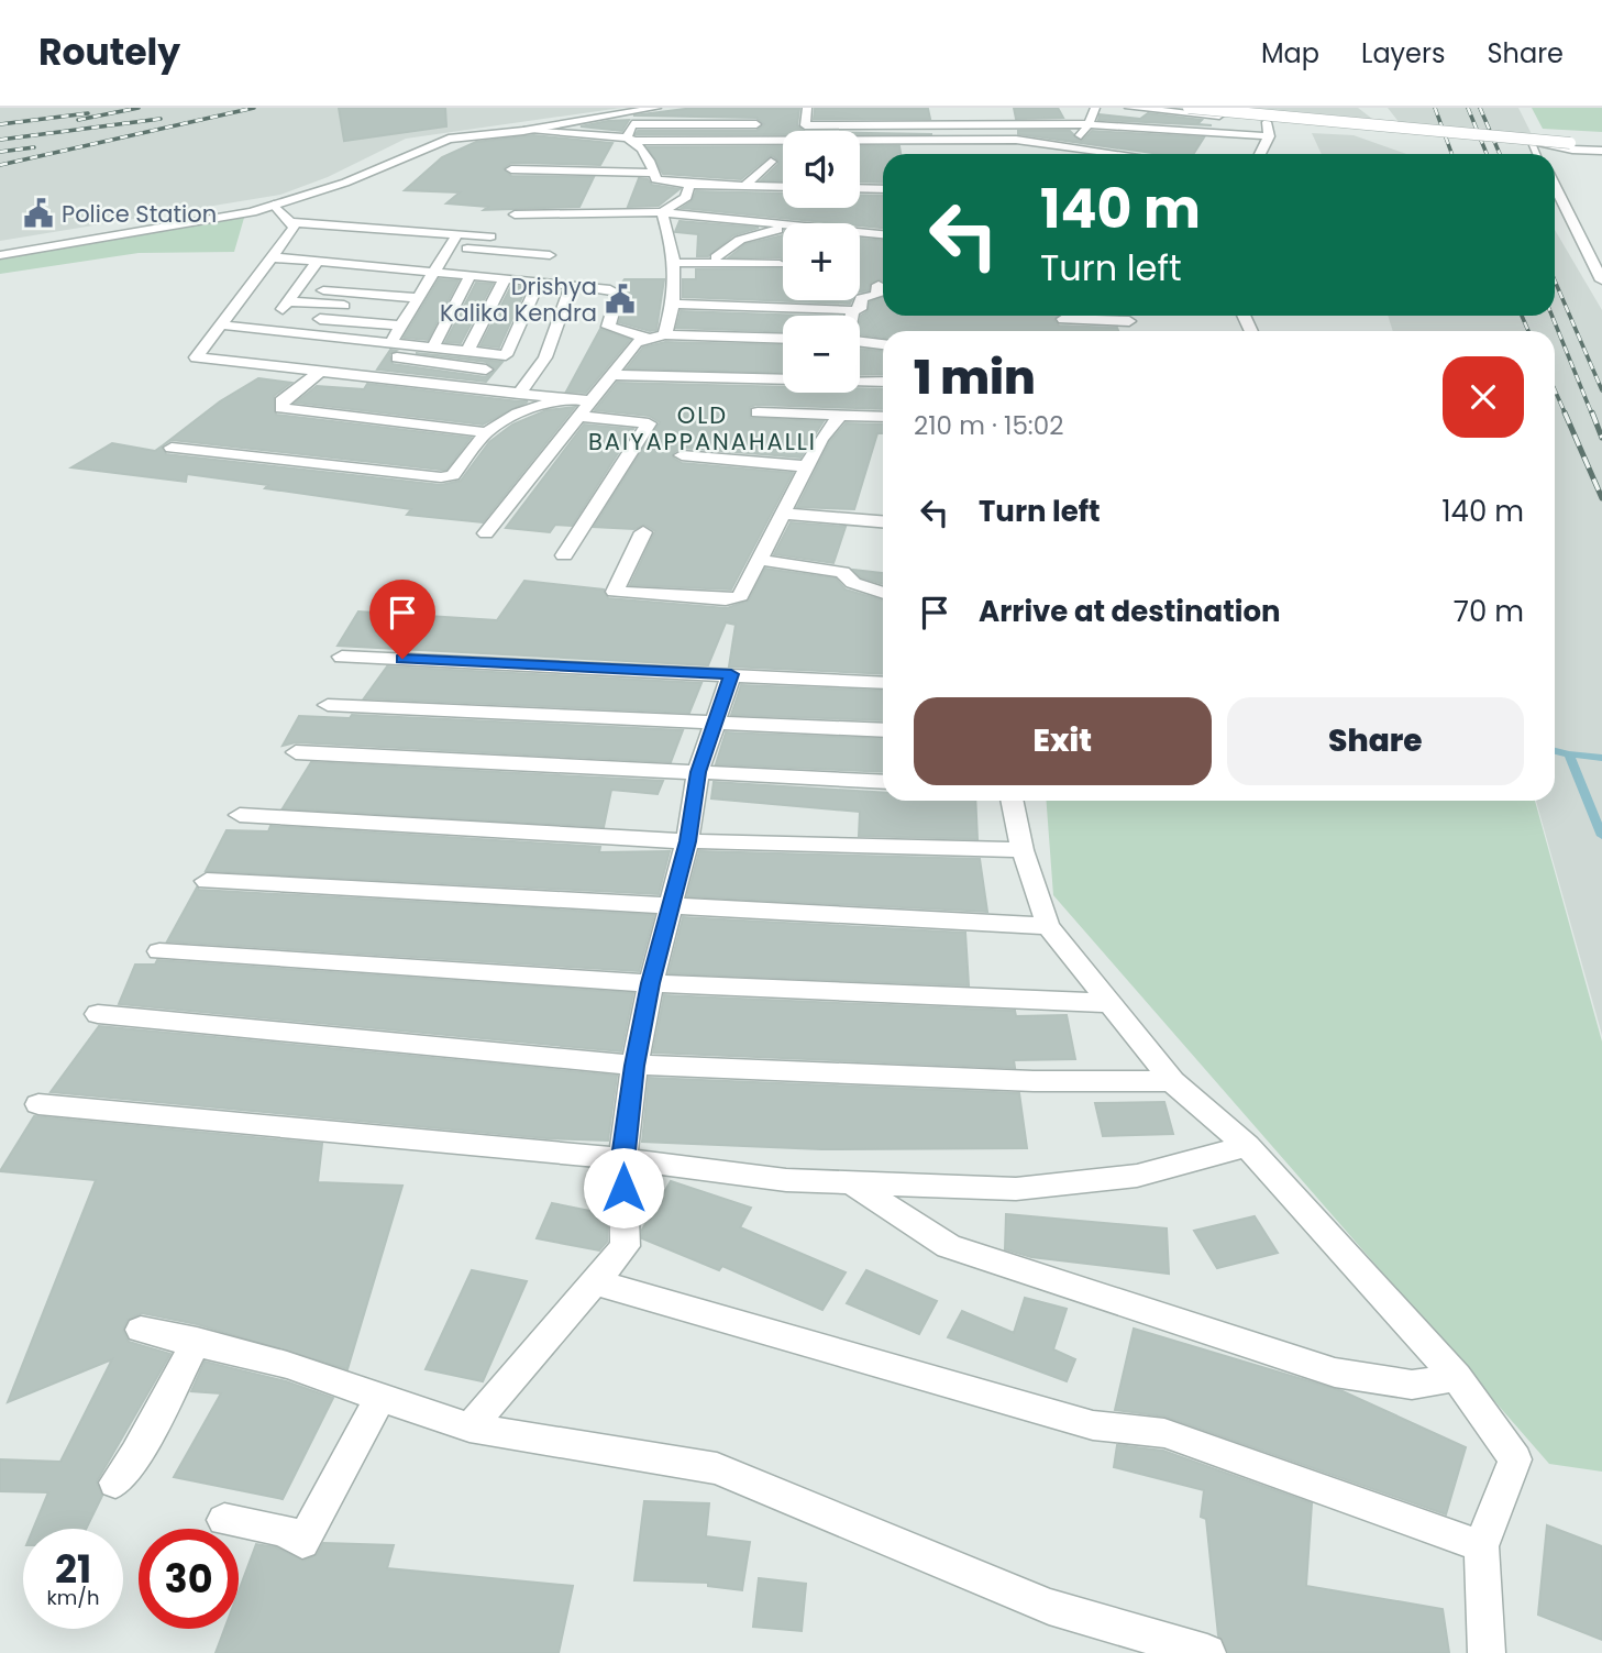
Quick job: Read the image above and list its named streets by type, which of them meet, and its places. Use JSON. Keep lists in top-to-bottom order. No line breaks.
{"districts":["OLD BAIYAPPANAHALLI"],"places":{"public building":["Police Station","Drishya Kalika Kendra"]},"page":{"header":"Routely","nav":["Map","Layers","Share"],"map_buttons":["+","−"],"turn":["140 m","Turn left"],"heading":["1 min","210 m · 15:02"],"list":[{"name":"Turn left","value":"140 m"},{"name":"Arrive at destination","value":"70 m"}],"buttons":["Exit","Share"],"speed":"21 km/h","limit":"30"}}
